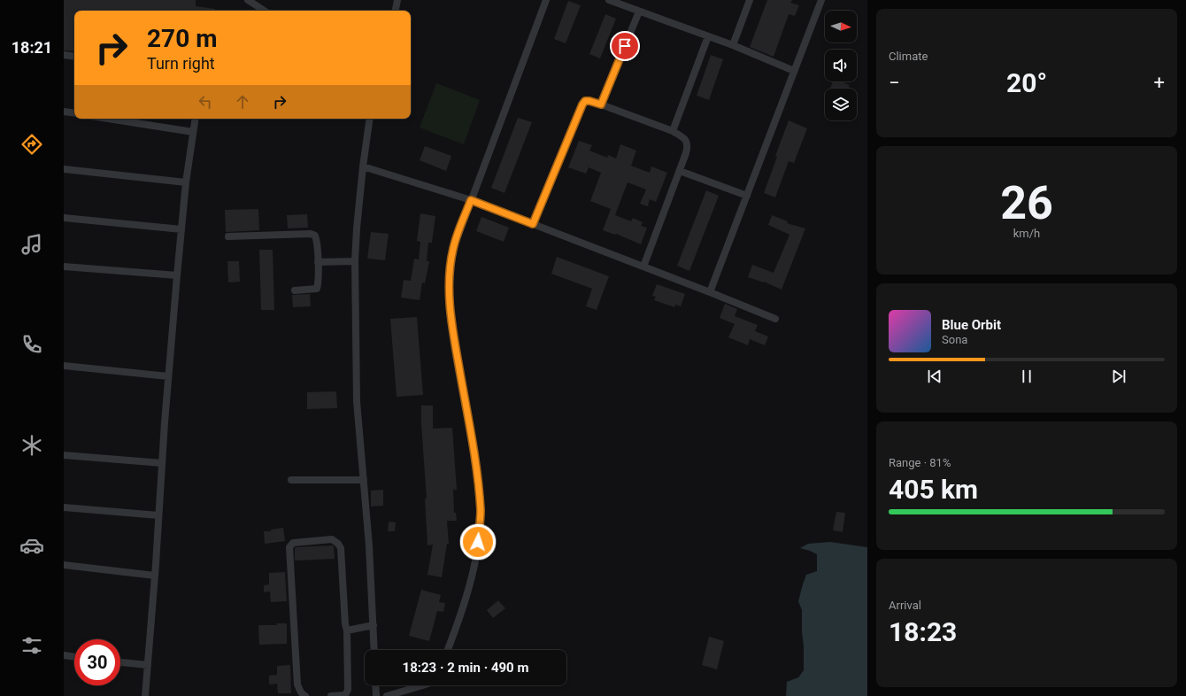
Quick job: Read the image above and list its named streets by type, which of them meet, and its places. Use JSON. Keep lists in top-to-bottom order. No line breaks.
{"north":"right","page":{"tabs":"18:21","tile":["Climate",["26","km/h"],["Range · 81%","405 km"],["Arrival","18:23"]],"turn":["270 m","Turn right"],"heat":["−","20°","+"],"song":["Blue Orbit","Sona"],"limit":"30","trip":"18:23 · 2 min · 490 m"}}
